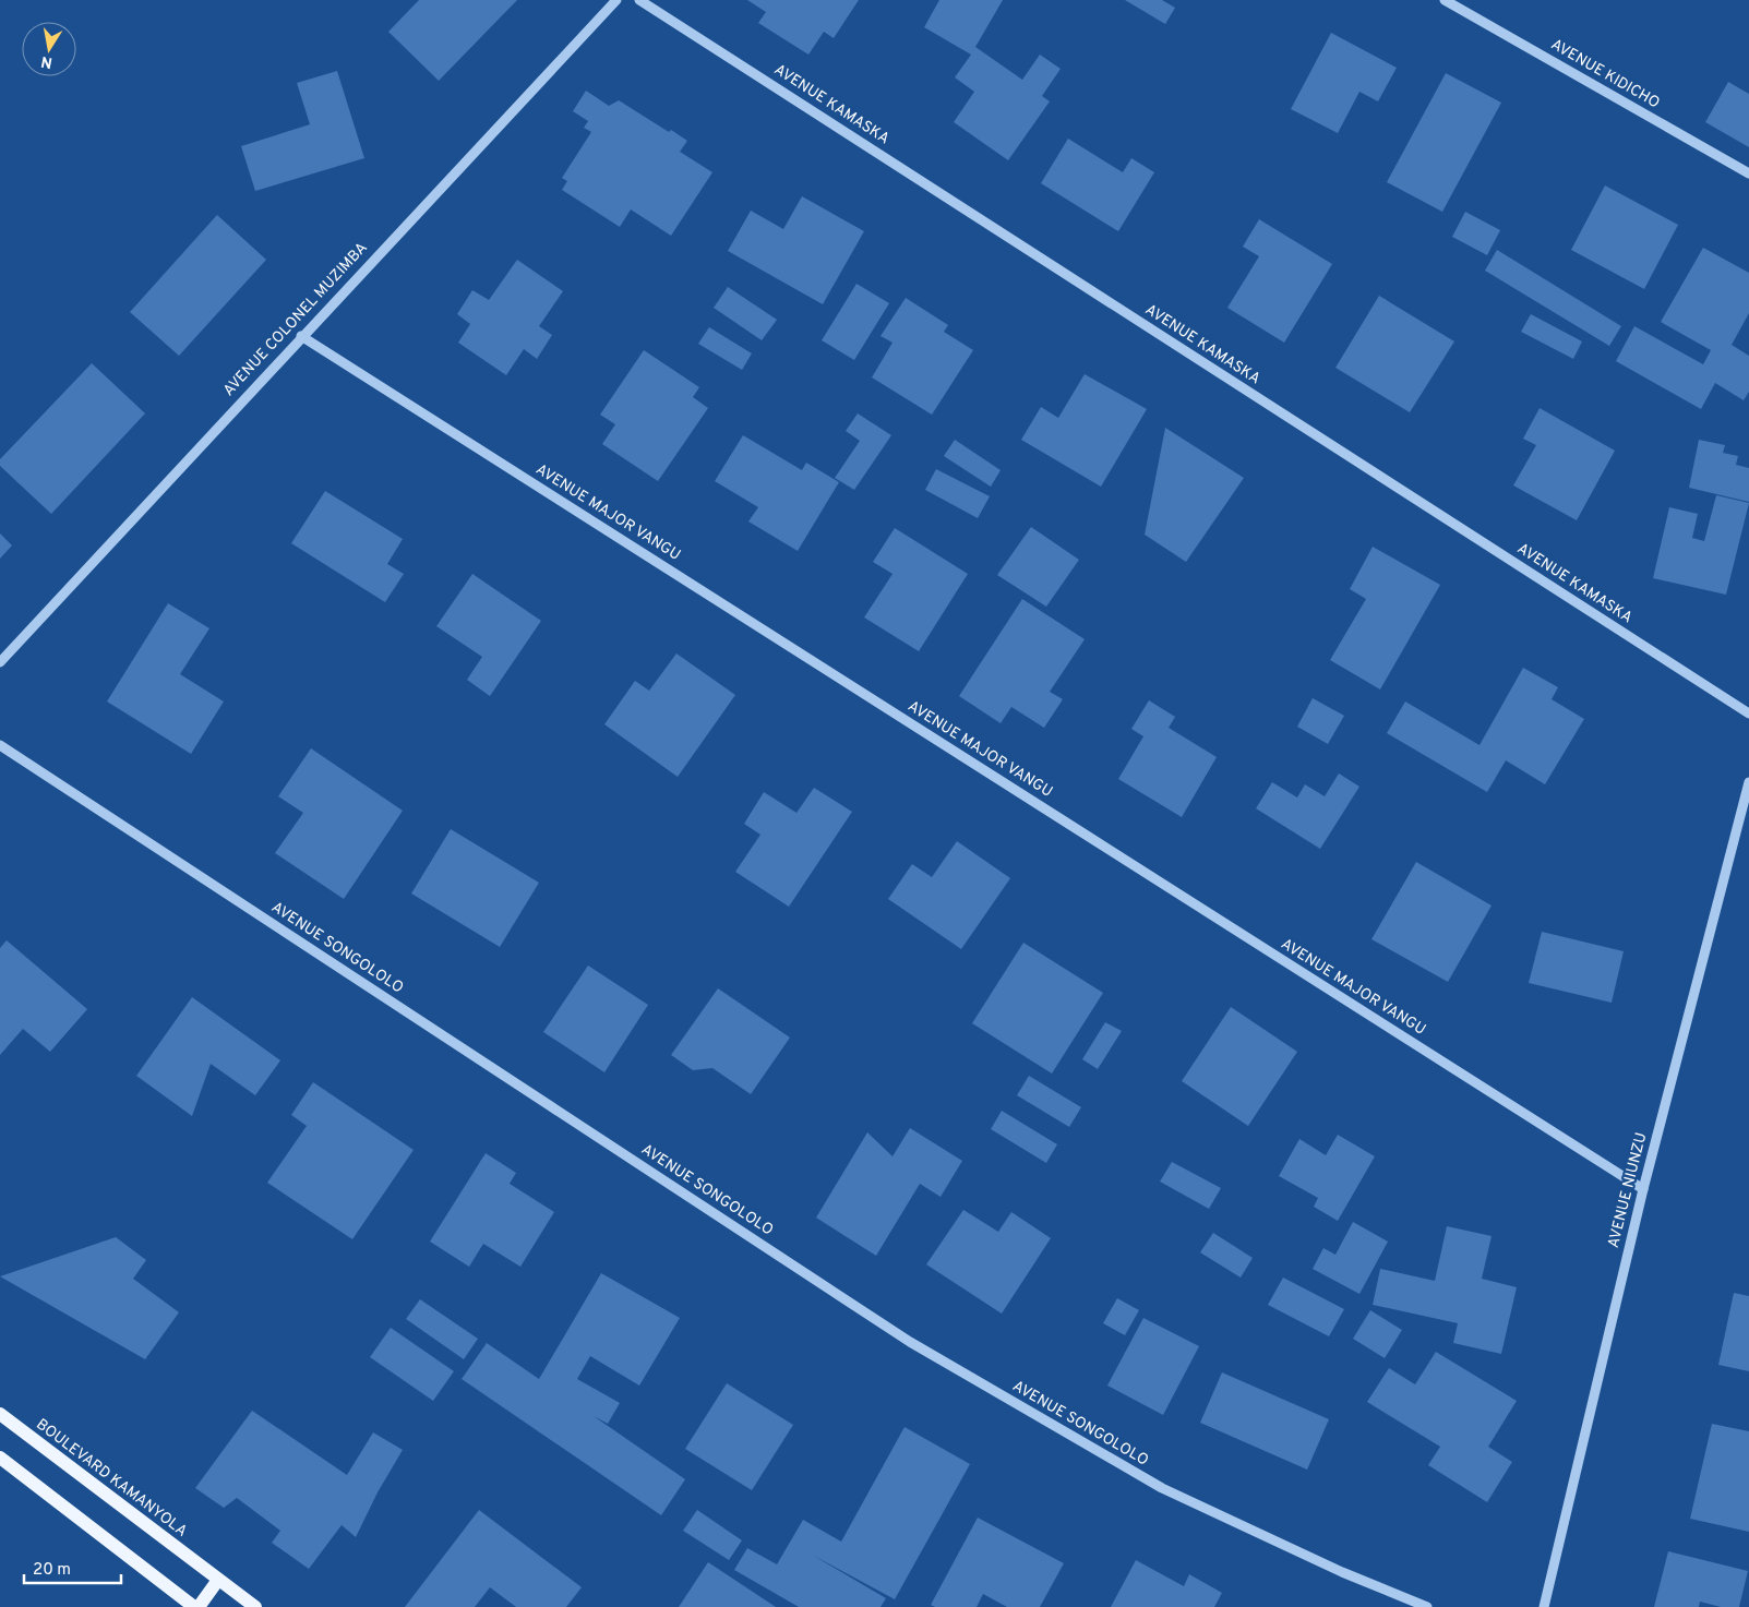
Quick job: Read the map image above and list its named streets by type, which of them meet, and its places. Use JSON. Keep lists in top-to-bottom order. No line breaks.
{"streets":{"main road":["BOULEVARD KAMANYOLA"],"street":["AVENUE KIDICHO","AVENUE KAMASKA","AVENUE COLONEL MUZIMBA","AVENUE MAJOR VANGU","AVENUE SONGOLOLO","AVENUE NIUNZU"]},"crossings":[["AVENUE COLONEL MUZIMBA","AVENUE MAJOR VANGU"],["AVENUE MAJOR VANGU","AVENUE NIUNZU"]],"scale_bar":"20 m","north":"bottom"}
